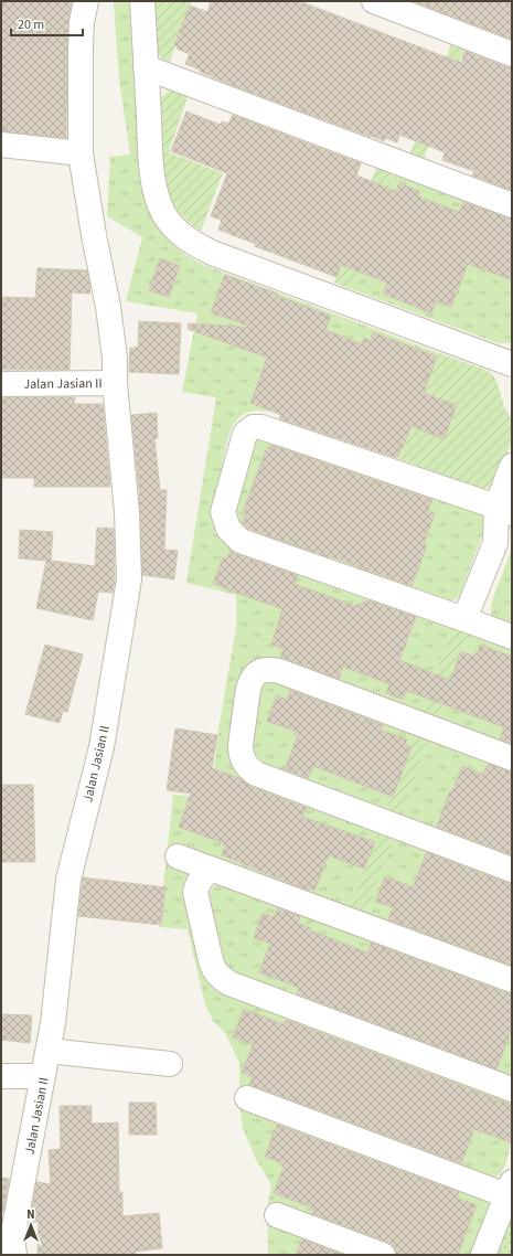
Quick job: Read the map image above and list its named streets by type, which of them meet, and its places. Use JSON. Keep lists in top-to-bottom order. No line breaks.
{"streets":{"street":["Jalan Jasian II"]},"scale_bar":"20 m","north":"top"}
